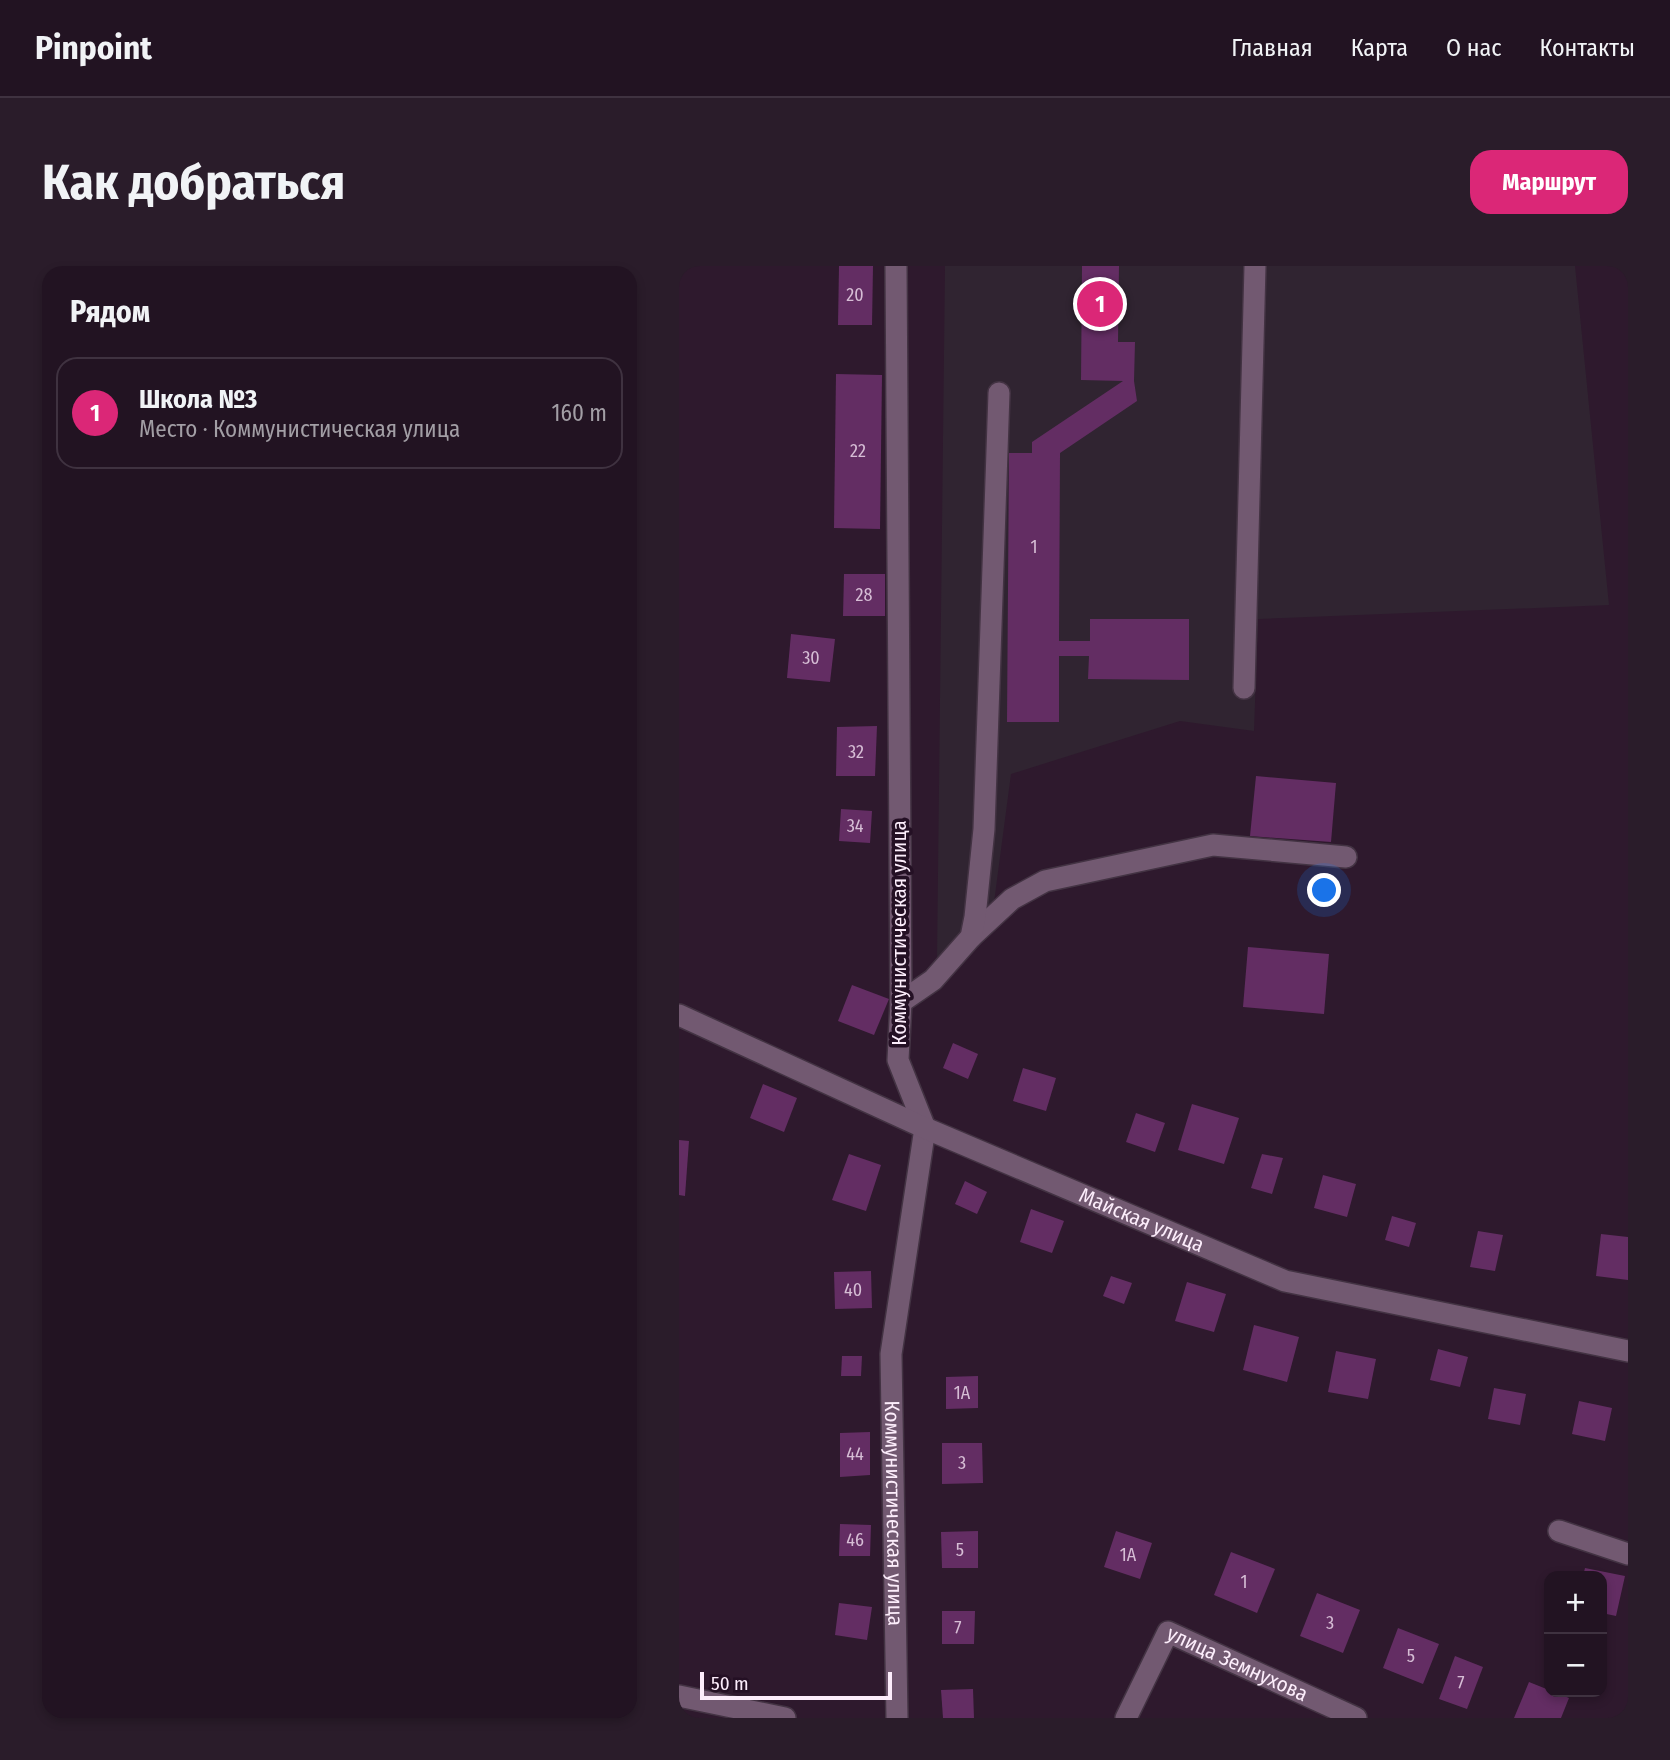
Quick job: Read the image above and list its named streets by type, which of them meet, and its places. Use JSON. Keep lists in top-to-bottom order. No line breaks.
{"streets":{"street":["Коммунистическая улица","Майская улица","улица Земнухова"]},"crossings":[["Коммунистическая улица","Майская улица"]],"house_numbers":["20","22","1","28","30","32","34","40","1А","44","3","46","5","1А","1","3","7","5","7"],"scale_bar":"50 m","page":{"header":"Pinpoint","nav":["Главная","Карта","О нас","Контакты"],"buttons":"Маршрут","title":"Как добраться","heading":"Рядом","pins":"1","list":[{"mark":"1","name":"Школа №3","note":"Место · Коммунистическая улица","value":"160 m"}],"map_buttons":["+","−"],"scale":"50 m"}}
